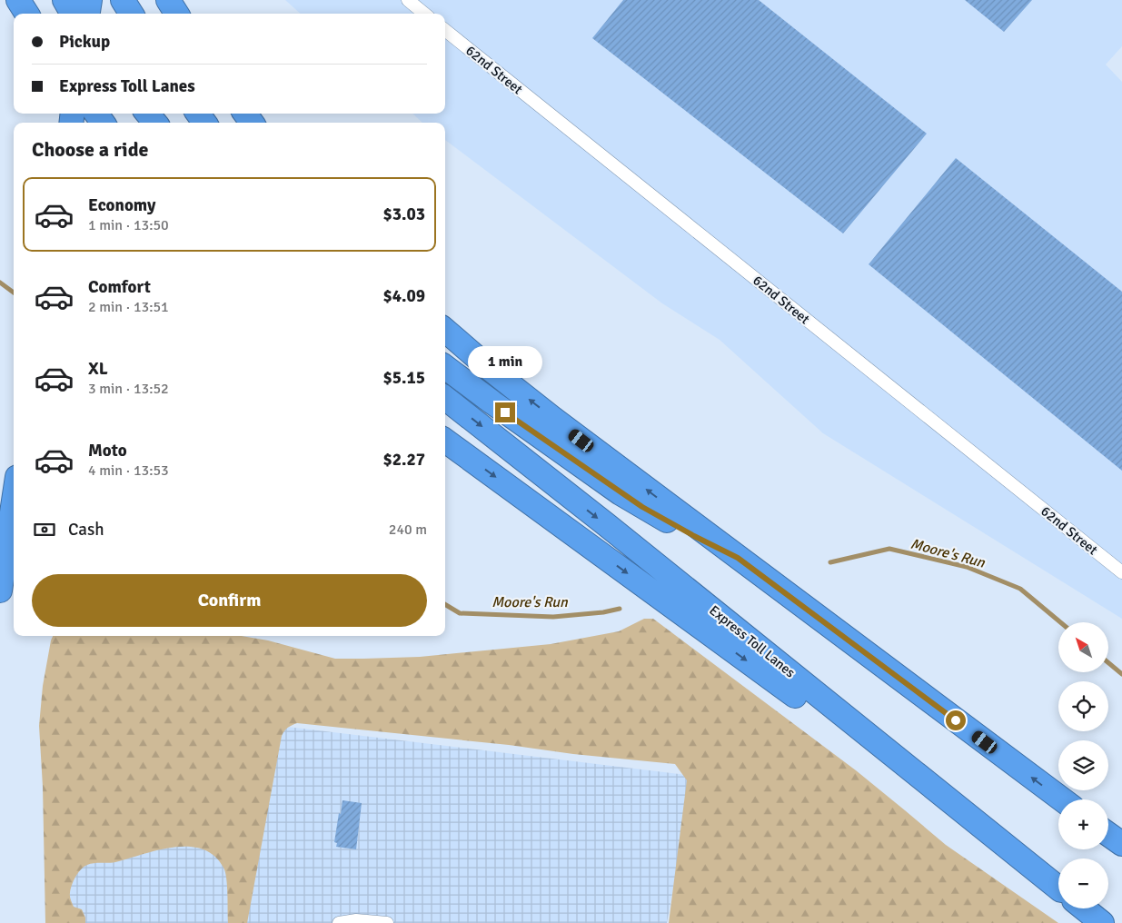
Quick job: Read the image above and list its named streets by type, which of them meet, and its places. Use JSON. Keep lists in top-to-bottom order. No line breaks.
{"streets":{"highway":["Express Toll Lanes"],"street":["62nd Street"]},"water":["Moore's Run"],"north":"top left","page":{"banner":["Pickup","Express Toll Lanes"],"heading":"Choose a ride","list":[{"name":"Economy","note":"1 min · 13:50","value":"$3.03"},{"name":"Comfort","note":"2 min · 13:51","value":"$4.09"},{"name":"XL","note":"3 min · 13:52","value":"$5.15"},{"name":"Moto","note":"4 min · 13:53","value":"$2.27"}],"bubble":"1 min","pay":["Cash","240 m"],"buttons":"Confirm","map_buttons":["+","−"]}}
